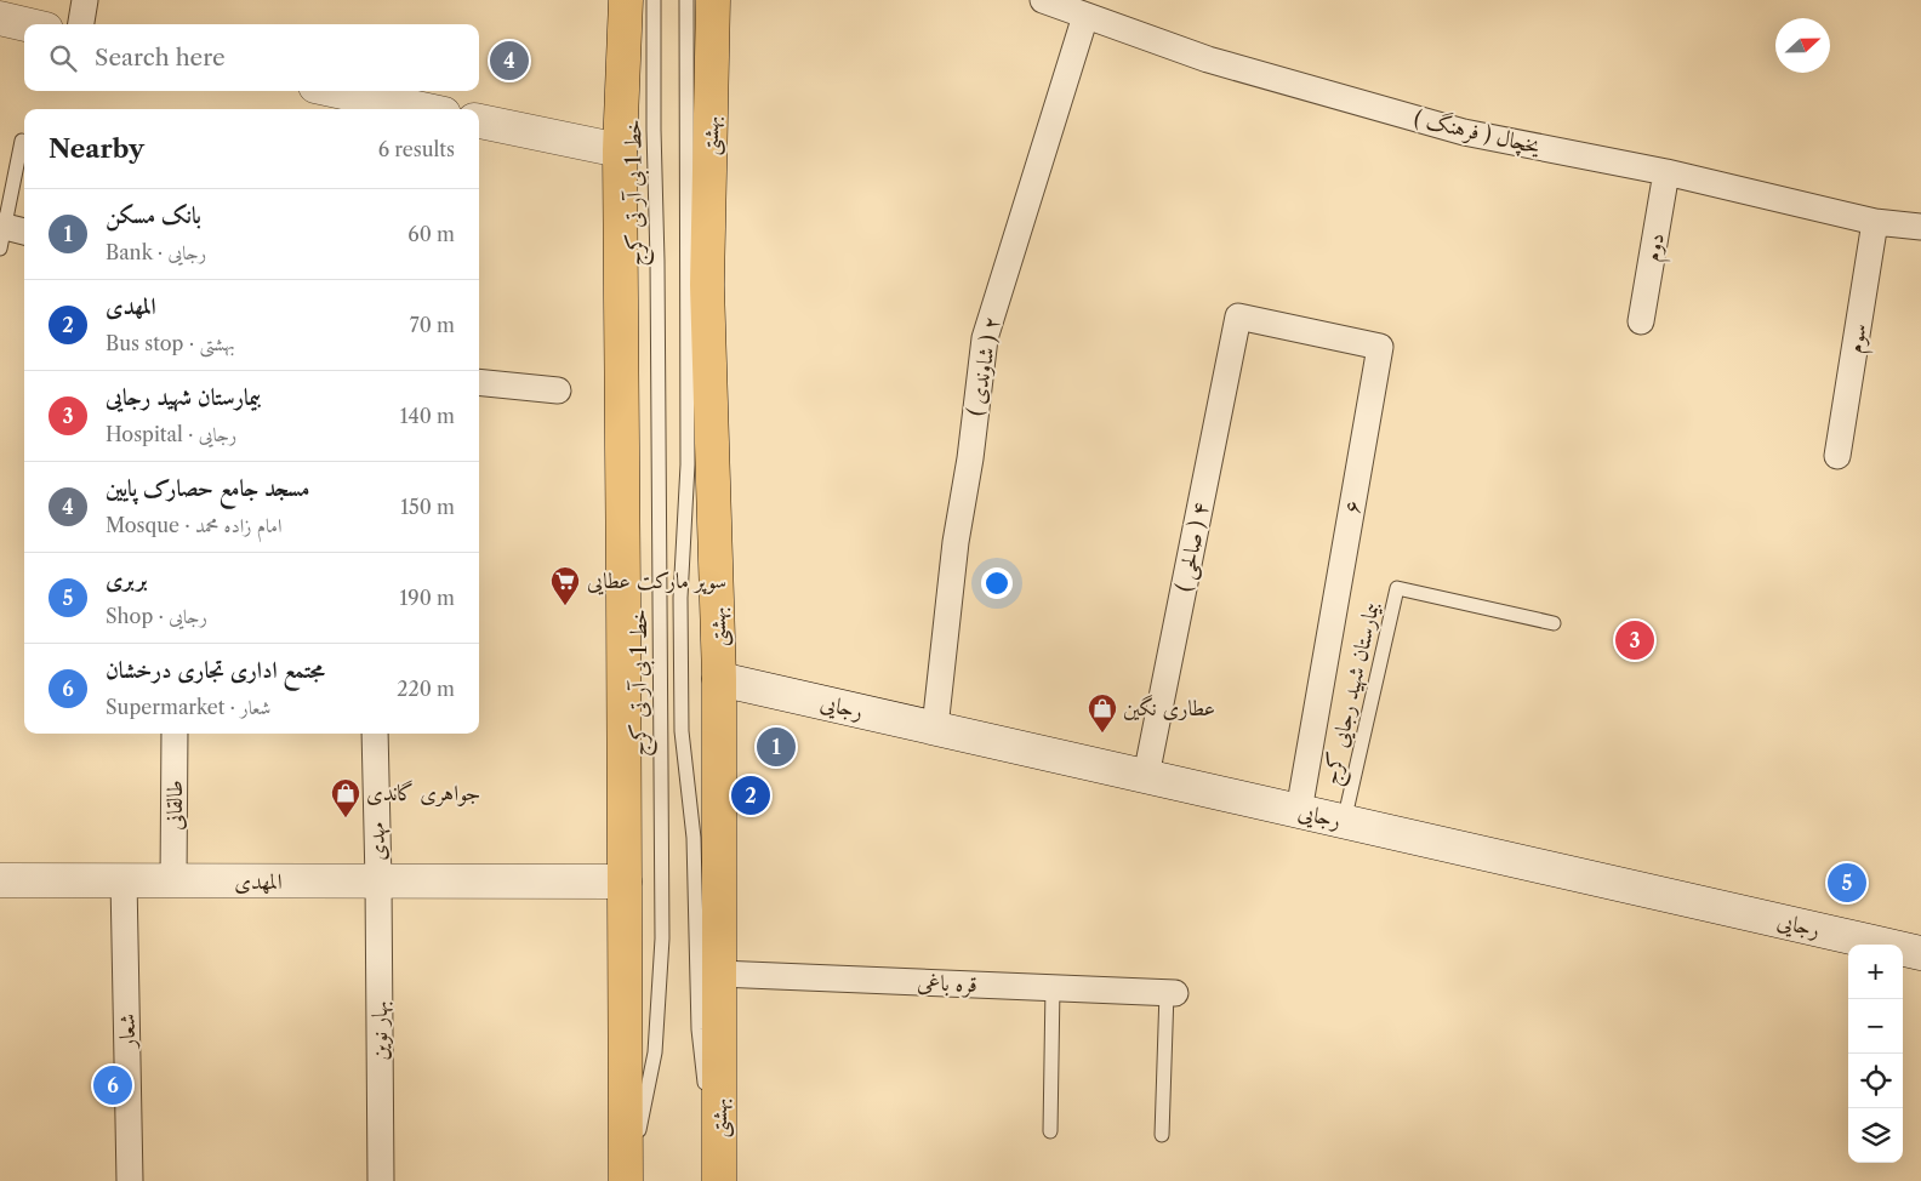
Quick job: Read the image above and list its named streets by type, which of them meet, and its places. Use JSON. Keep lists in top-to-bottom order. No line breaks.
{"streets":{"main road":["بهشتی","رجایی","المهدی"],"street":["یخچال ( فرهنگ )","دوم","سوم","( شاوندی ) ۲","۶","( صالحی ) ۴","طالقانی","مهدی","قره باغی","شعار","بهار نوین"],"lane":["خط 1 بی آر تی کرج","بیمارستان شهید رجایی کرج"]},"crossings":[["یخچال ( فرهنگ )","دوم"],["یخچال ( فرهنگ )","سوم"],["یخچال ( فرهنگ )","( شاوندی ) ۲"],["بهشتی","خط 1 بی آر تی کرج"],["بهشتی","رجایی"],["بهشتی","قره باغی"],["( شاوندی ) ۲","رجایی"],["۶","( صالحی ) ۴"],["۶","رجایی"],["( صالحی ) ۴","رجایی"],["بیمارستان شهید رجایی کرج","رجایی"],["طالقانی","المهدی"],["مهدی","المهدی"],["مهدی","بهار نوین"],["المهدی","شعار"],["المهدی","بهار نوین"]],"places":{"supermarket":["سوپر مارکت عطایی"],"shop":["عطاری نگین","جواهری گاندی"]},"north":"right","page":{"search":"Search here","pins":["4","3","1","2","5","6"],"heading":["Nearby","6 results"],"list":[{"mark":"1","name":"بانک مسکن","note":"Bank · رجایی","value":"60 m"},{"mark":"2","name":"المهدی","note":"Bus stop · بهشتی","value":"70 m"},{"mark":"3","name":"بیمارستان شهید رجایی","note":"Hospital · رجایی","value":"140 m"},{"mark":"4","name":"مسجد جامع حصارک پایین","note":"Mosque · امام زاده محمد","value":"150 m"},{"mark":"5","name":"بربری","note":"Shop · رجایی","value":"190 m"},{"mark":"6","name":"مجتمع اداری تجاری درخشان","note":"Supermarket · شعار","value":"220 m"}],"map_buttons":["+","−"]}}
